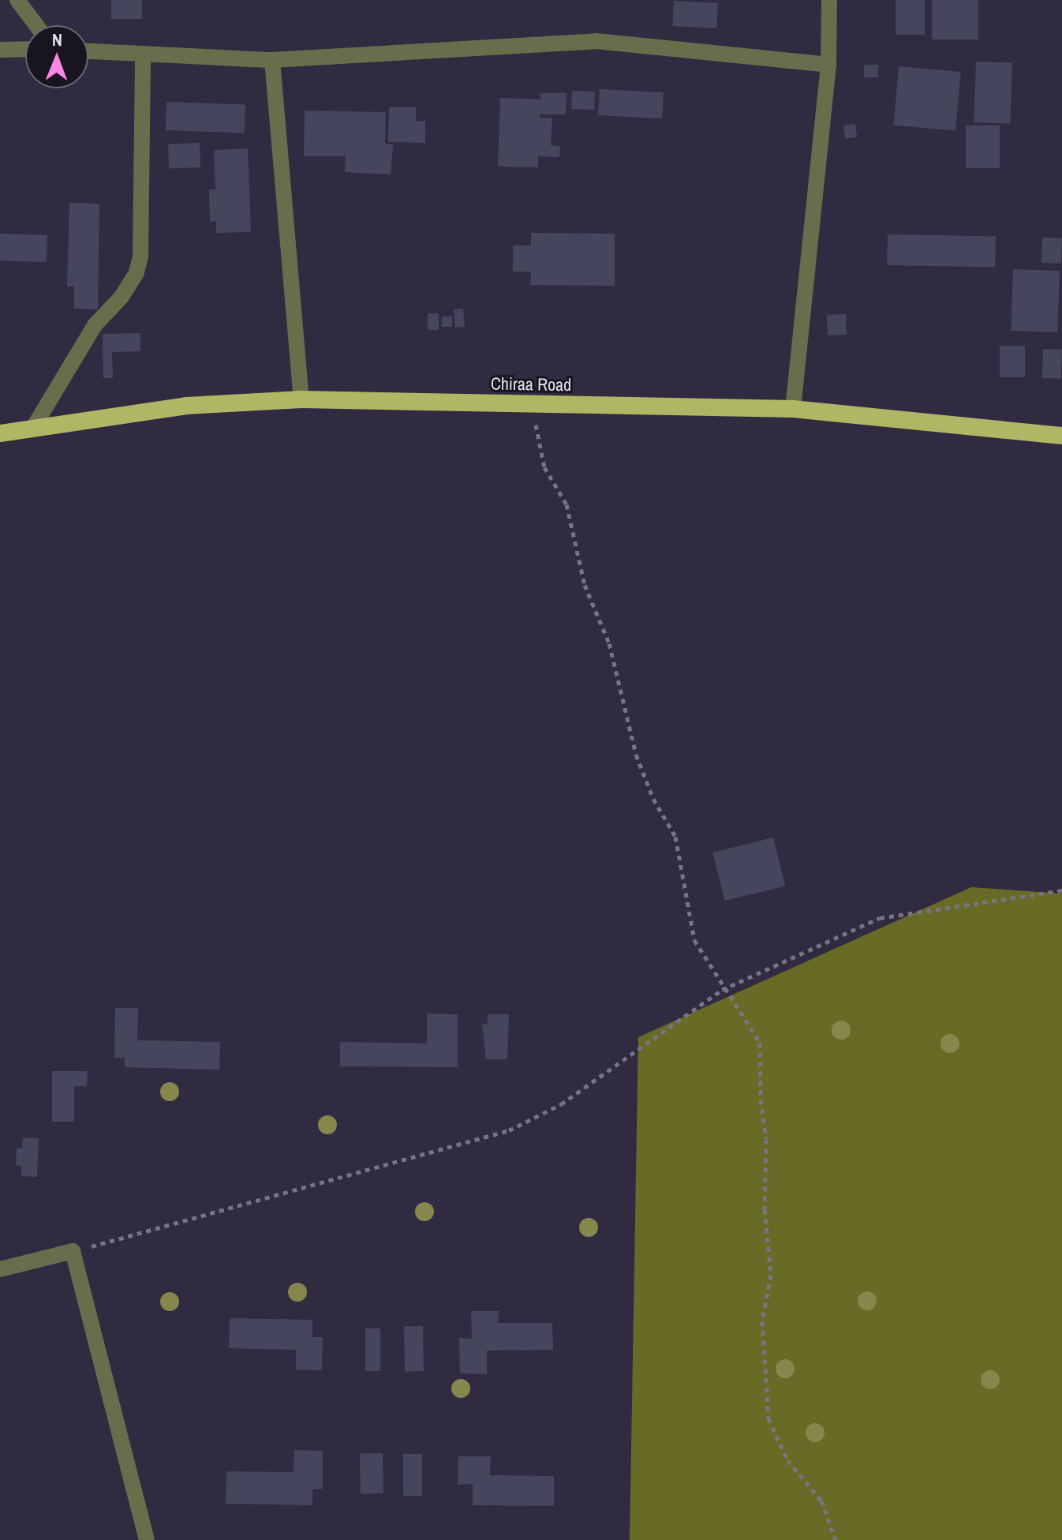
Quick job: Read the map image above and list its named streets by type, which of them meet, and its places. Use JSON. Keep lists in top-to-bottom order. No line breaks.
{"streets":{"highway":["Chiraa Road"]},"north":"top"}
